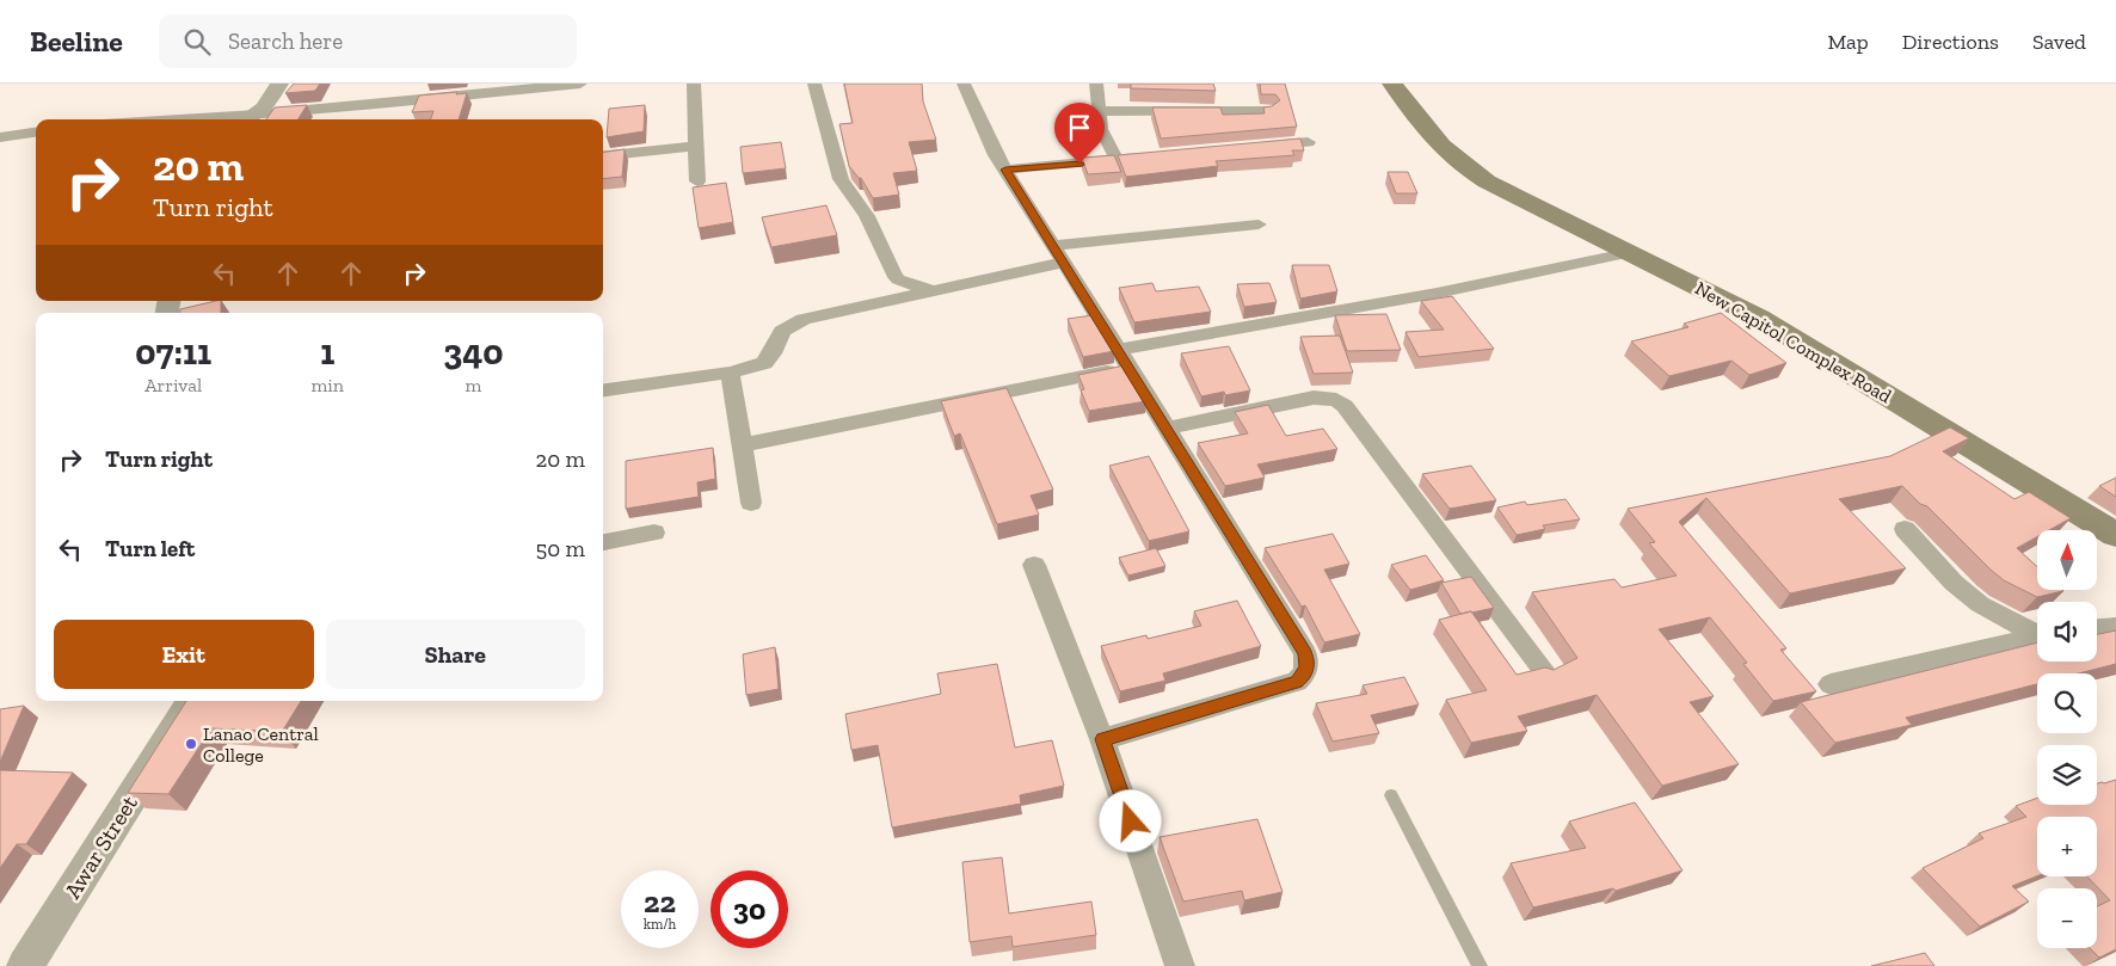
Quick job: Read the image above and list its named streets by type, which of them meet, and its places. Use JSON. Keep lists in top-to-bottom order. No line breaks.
{"streets":{"main road":["New Capitol Complex Road"],"street":["Awar Street"]},"places":["Lanao Central College"],"north":"top","page":{"header":"Beeline","search":"Search here","nav":["Map","Directions","Saved"],"turn":["20 m","Turn right"],"eta":["07:11","Arrival","1","min","340","m"],"list":[{"name":"Turn right","value":"20 m"},{"name":"Turn left","value":"50 m"}],"map_buttons":["+","−"],"buttons":["Exit","Share"],"speed":"22 km/h","limit":"30"}}
